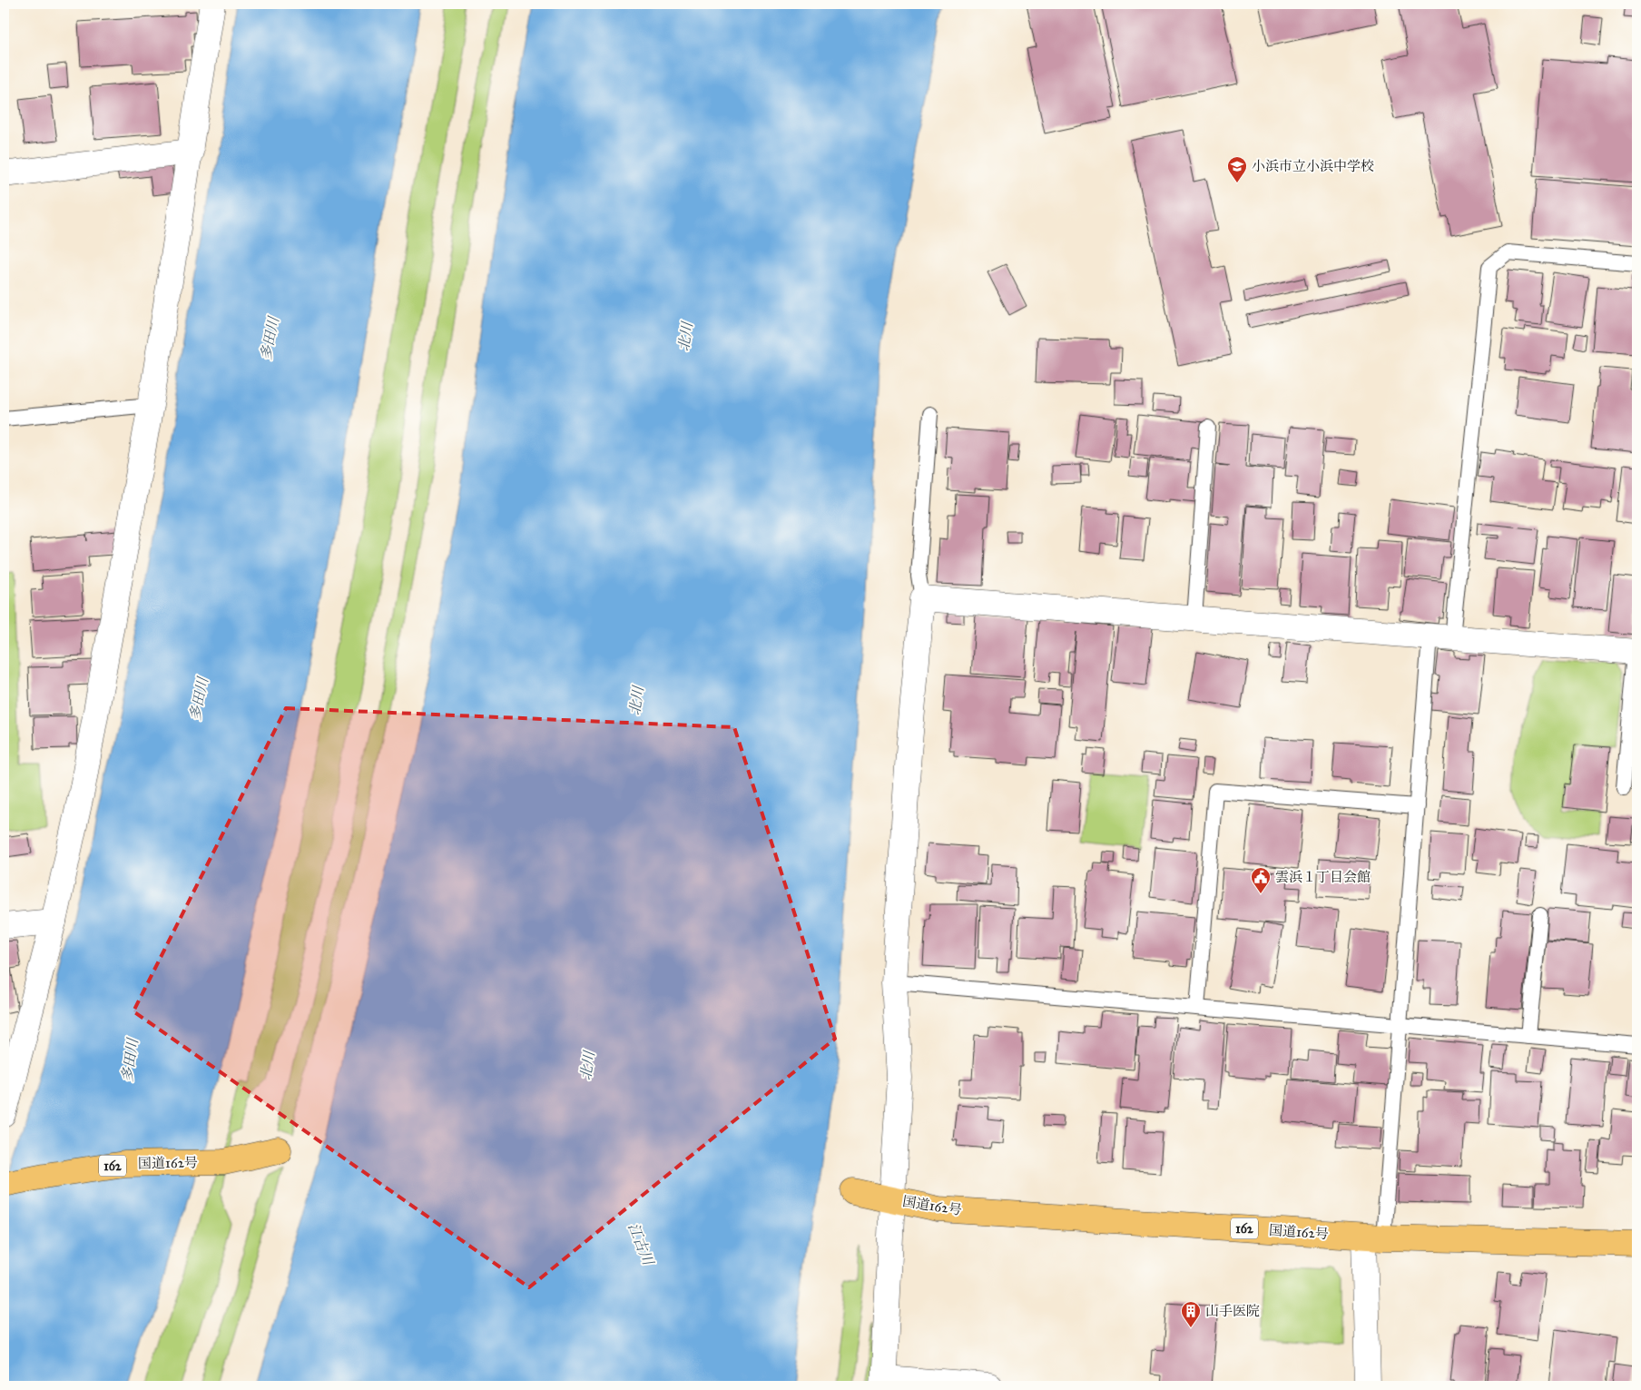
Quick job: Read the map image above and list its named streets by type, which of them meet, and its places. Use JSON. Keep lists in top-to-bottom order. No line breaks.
{"streets":{"highway":["国道162号","162"]},"water":["北川","多田川","江古川"],"places":{"school or university":["小浜市立小浜中学校"],"public building":["雲浜１丁目会館"],"building":["山手医院"]}}
